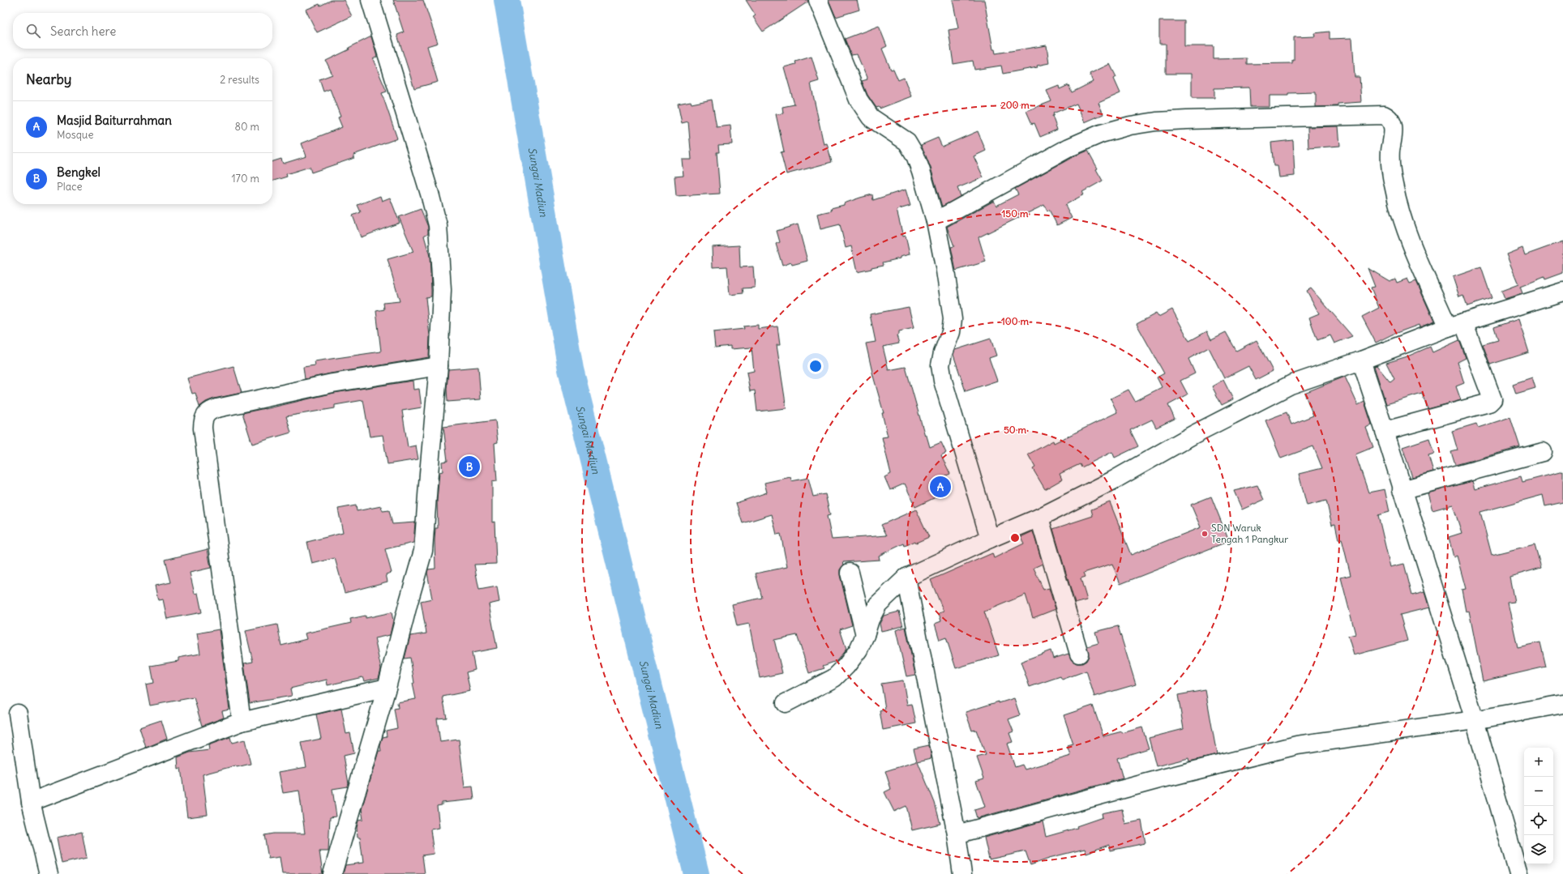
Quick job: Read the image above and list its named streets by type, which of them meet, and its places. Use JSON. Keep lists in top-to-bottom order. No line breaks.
{"water":["Sungai Madiun"],"places":["SDN Waruk Tengah 1 Pangkur"],"page":{"search":"Search here","heading":["Nearby","2 results"],"list":[{"mark":"A","name":"Masjid Baiturrahman","note":"Mosque","value":"80 m"},{"mark":"B","name":"Bengkel","note":"Place","value":"170 m"}],"pins":["B","A"],"map_buttons":["+","−"]},"rings":["200 m","150 m","100 m","50 m"]}
